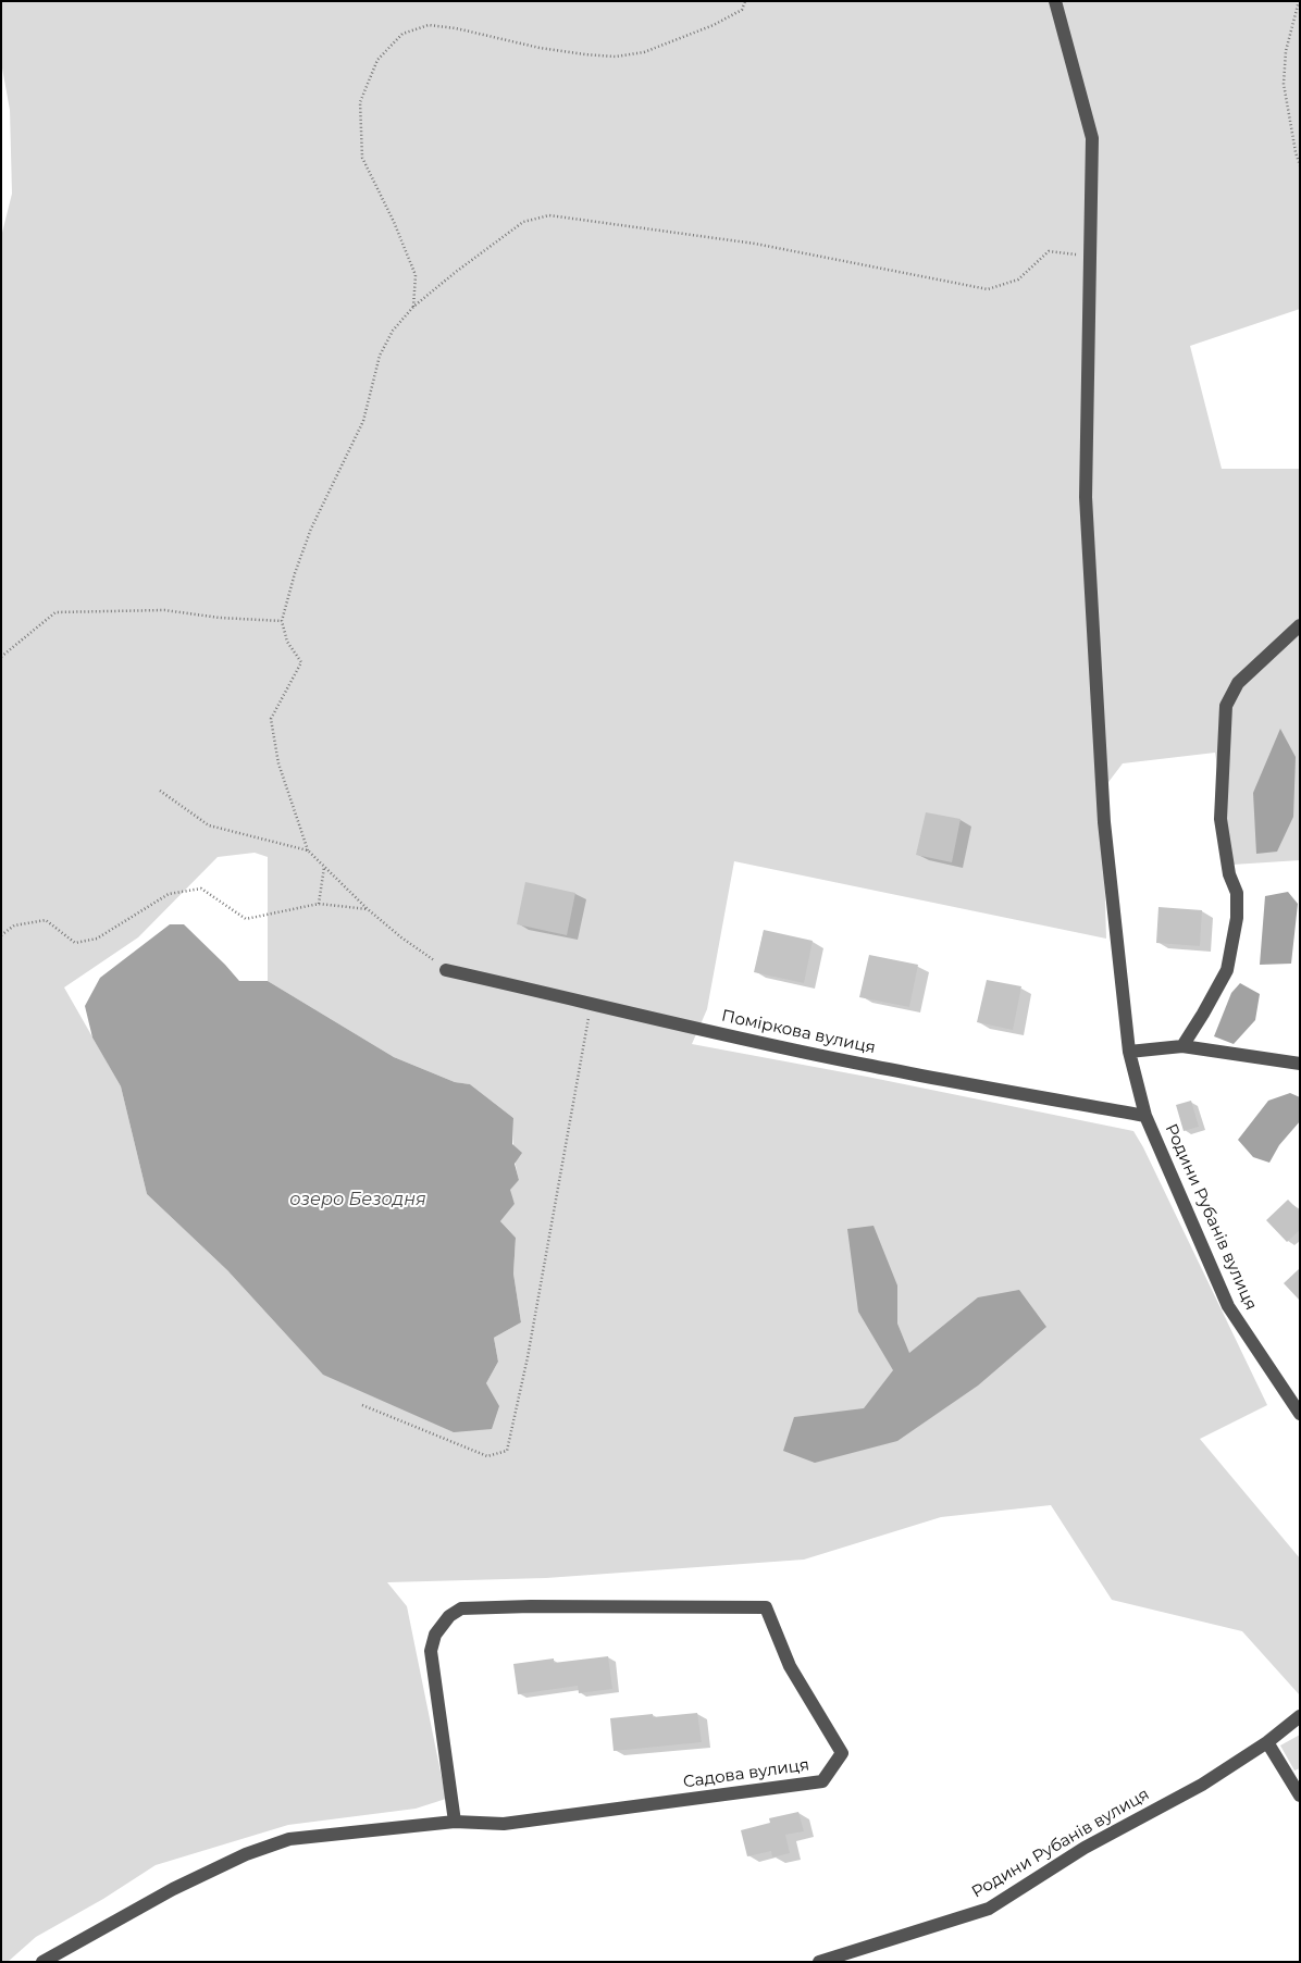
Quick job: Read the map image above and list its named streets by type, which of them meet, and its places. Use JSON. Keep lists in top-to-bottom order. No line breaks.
{"streets":{"street":["Поміркова вулиця","Родини Рубанів вулиця","Садова вулиця"]},"crossings":[["Поміркова вулиця","Родини Рубанів вулиця"]],"water":["озеро Безодня"]}
